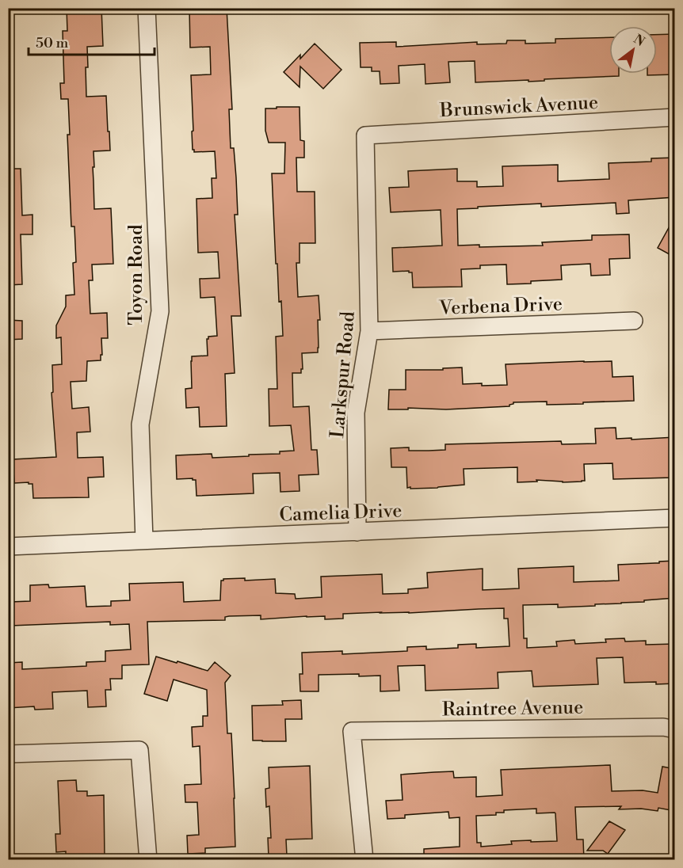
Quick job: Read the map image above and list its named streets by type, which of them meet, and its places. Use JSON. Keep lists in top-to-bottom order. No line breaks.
{"streets":{"street":["Brunswick Avenue","Toyon Road","Verbena Drive","Larkspur Road","Camelia Drive","Raintree Avenue"]},"crossings":[["Brunswick Avenue","Larkspur Road"],["Toyon Road","Camelia Drive"],["Verbena Drive","Larkspur Road"],["Larkspur Road","Camelia Drive"]],"scale_bar":"50 m","north":"top right"}
